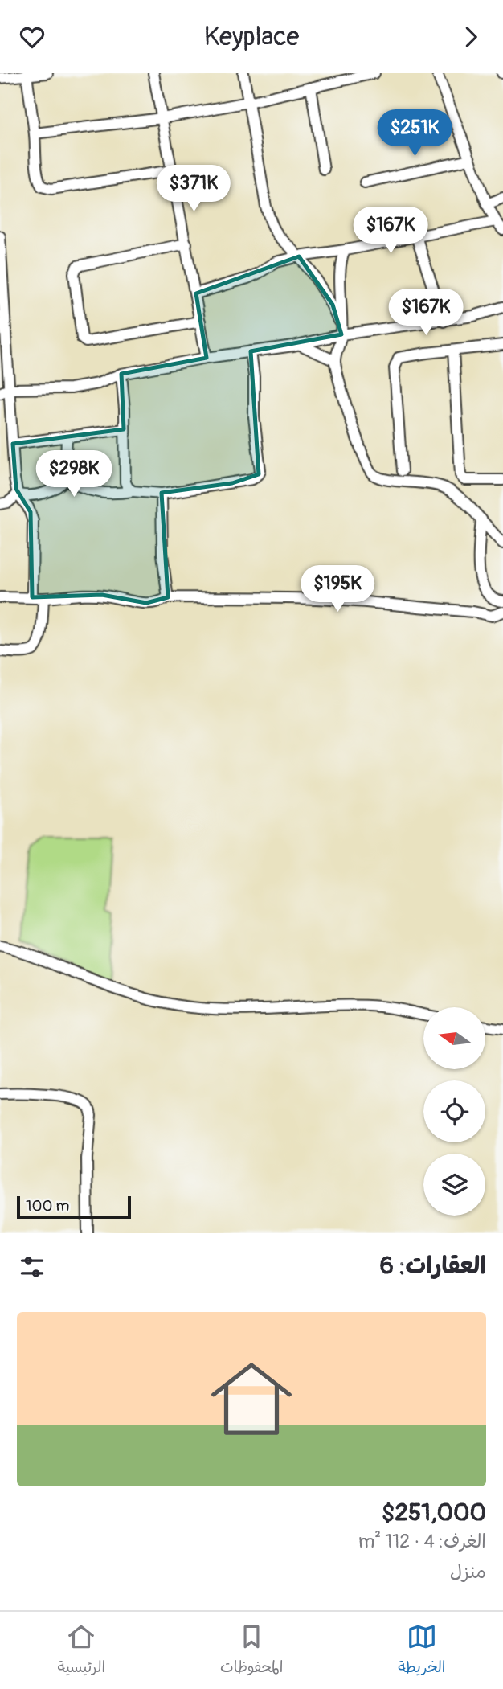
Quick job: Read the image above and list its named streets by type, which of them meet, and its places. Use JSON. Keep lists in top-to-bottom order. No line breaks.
{"scale_bar":"100 m","north":"left","page":{"header":"Keyplace","price":["$251K","$371K","$167K","$167K","$298K","$195K"],"scale":"100 m","heading":"العقارات: 6","list":[{"name":"$251,000","note":"الغرف: 4 · 112 m² · منزل"}],"tabs":["الخريطة","المحفوظات","الرئيسية"]}}
